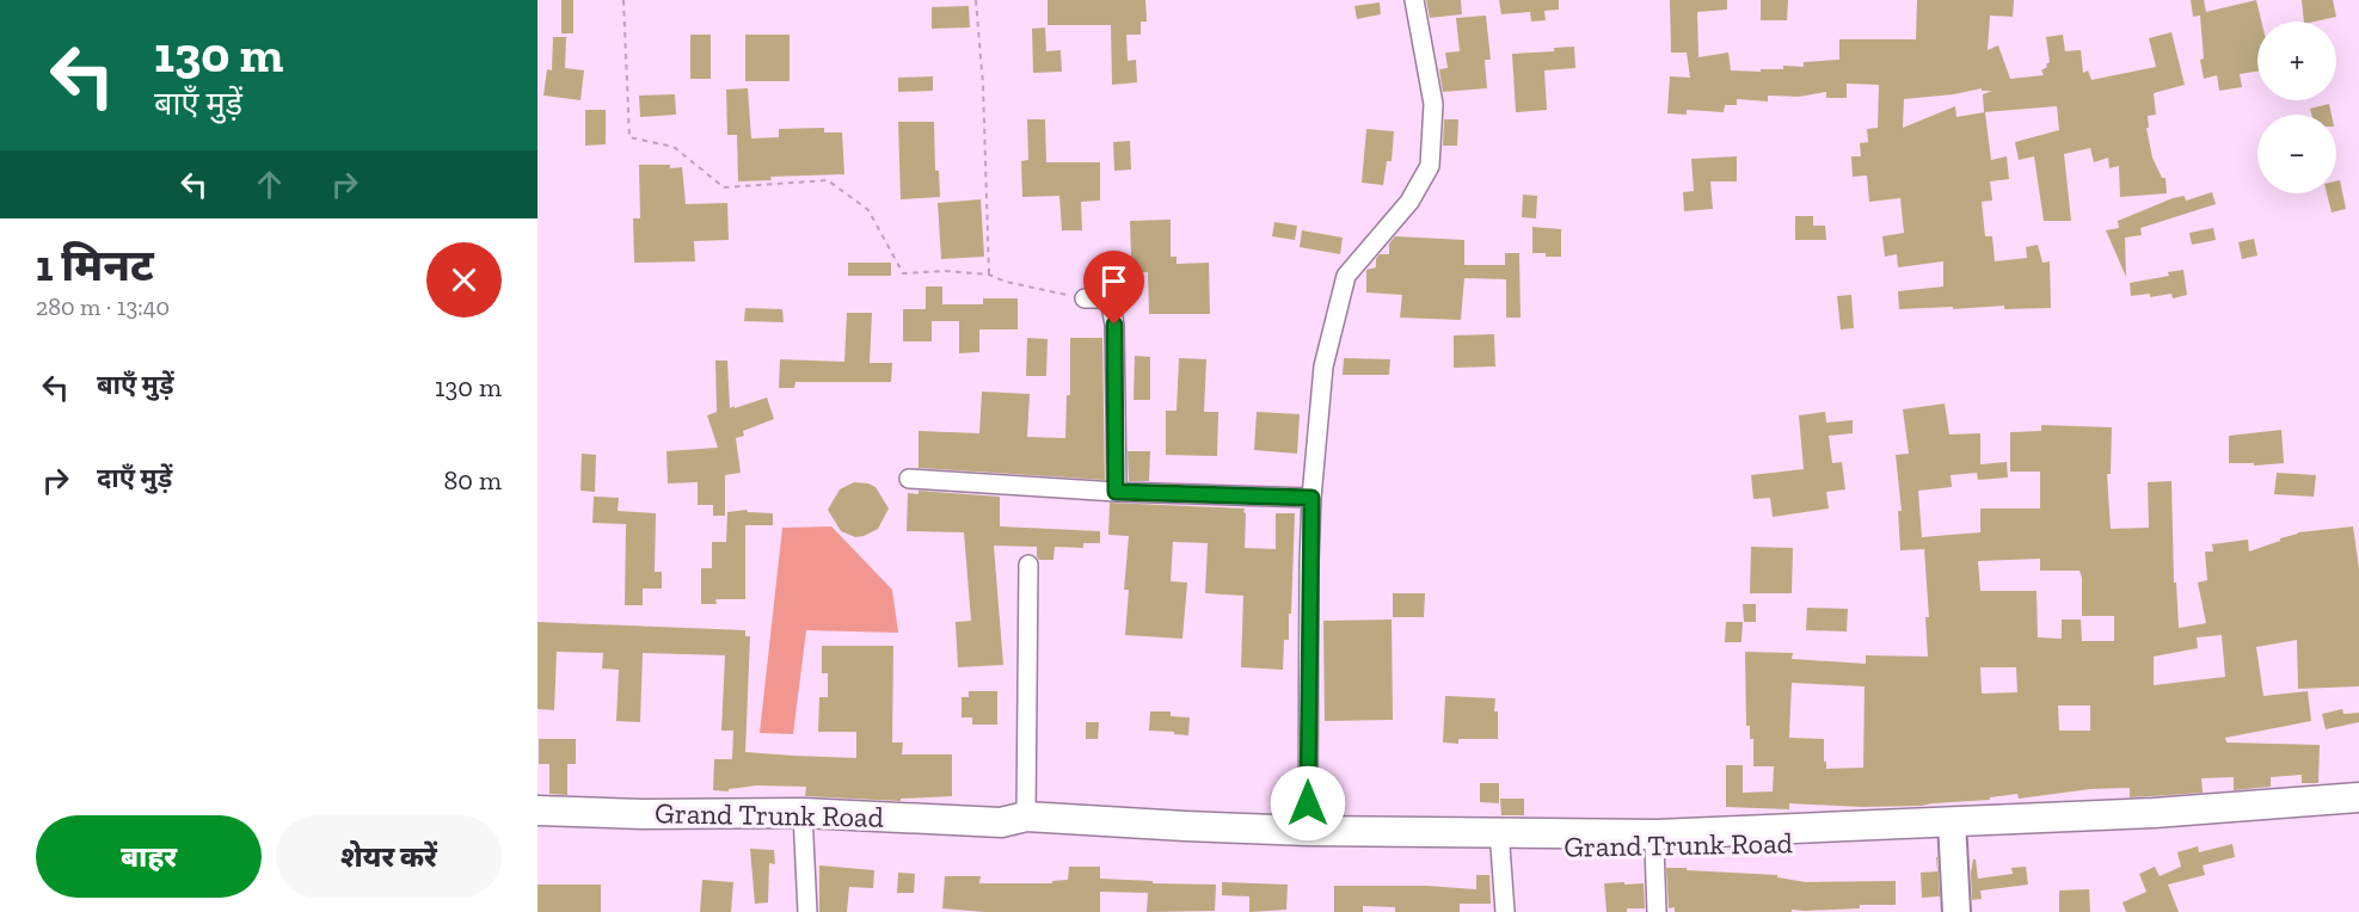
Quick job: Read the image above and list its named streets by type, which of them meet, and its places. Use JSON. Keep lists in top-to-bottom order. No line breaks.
{"streets":{"highway":["Grand Trunk Road"]},"page":{"turn":["130 m","बाएँ मुड़ें"],"map_buttons":["+","−"],"heading":["1 मिनट","280 m · 13:40"],"list":[{"name":"बाएँ मुड़ें","value":"130 m"},{"name":"दाएँ मुड़ें","value":"80 m"}],"buttons":["बाहर","शेयर करें"]}}
